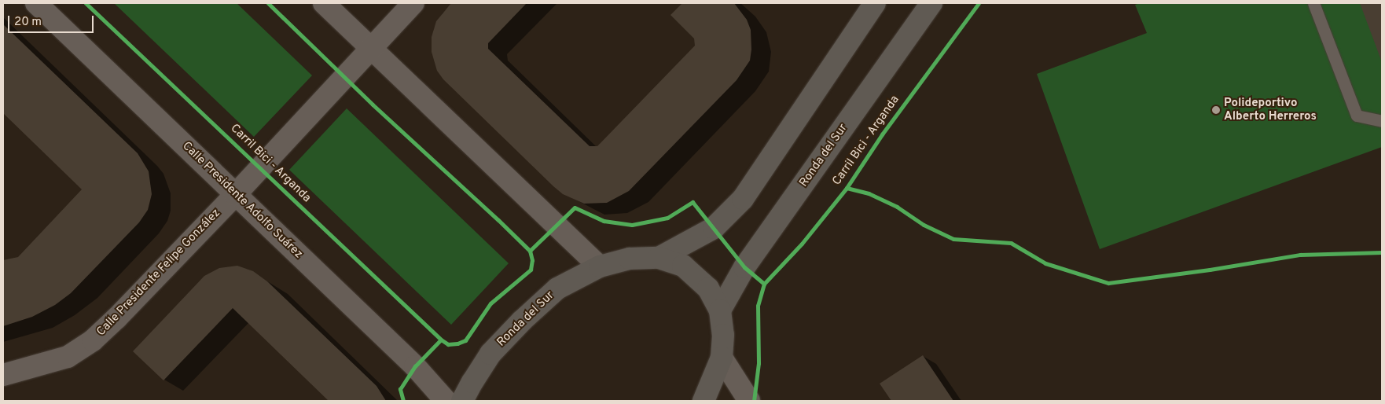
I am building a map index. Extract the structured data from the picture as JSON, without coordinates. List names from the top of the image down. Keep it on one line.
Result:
{"streets":{"main road":["Ronda del Sur"],"street":["Calle Presidente Adolfo Suárez","Calle Presidente Felipe González"],"cycle path":["Carril Bici - Arganda"]},"crossings":[["Calle Presidente Adolfo Suárez","Calle Presidente Felipe González"]],"places":["Polideportivo Alberto Herreros"],"scale_bar":"20 m"}
